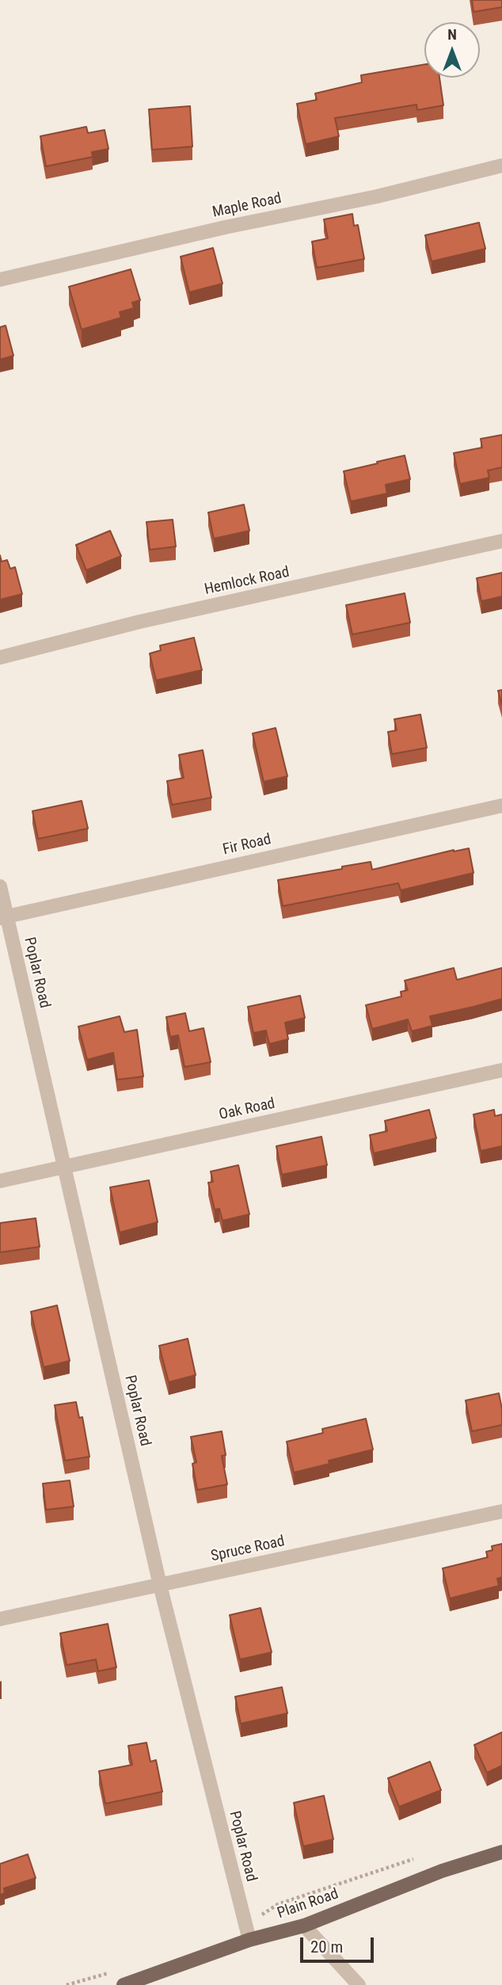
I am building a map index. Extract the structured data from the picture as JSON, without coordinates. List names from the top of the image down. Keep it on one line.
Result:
{"streets":{"main road":["Plain Road"],"street":["Maple Road","Hemlock Road","Fir Road","Poplar Road","Oak Road","Spruce Road"]},"crossings":[["Fir Road","Poplar Road"],["Poplar Road","Oak Road"],["Poplar Road","Spruce Road"],["Poplar Road","Plain Road"]],"scale_bar":"20 m","north":"top"}
